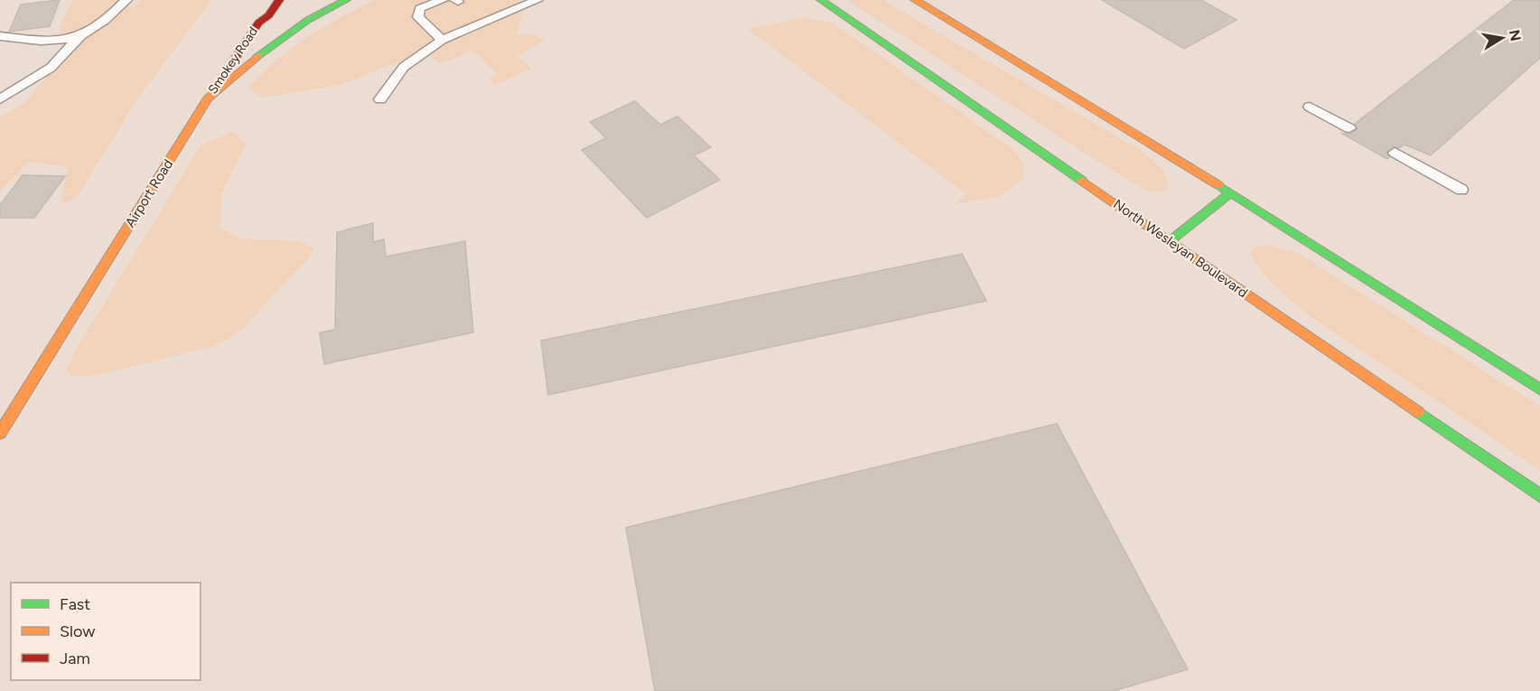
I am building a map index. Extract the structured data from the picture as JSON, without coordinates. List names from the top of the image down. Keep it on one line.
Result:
{"streets":{"main road":["Smokey Road","Airport Road","North Wesleyan Boulevard"]},"crossings":[["Smokey Road","Airport Road"]],"legend":["Fast","Slow","Jam"],"north":"right"}
